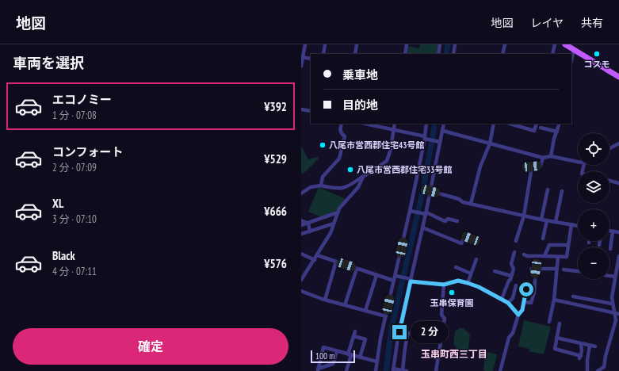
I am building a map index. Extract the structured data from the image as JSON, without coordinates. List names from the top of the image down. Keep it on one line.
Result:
{"districts":["玉串町西三丁目"],"places":["コスモ","八尾市営西郡住宅43号館","八尾市営西郡住宅33号館","玉串保育園"],"scale_bar":"100 m","page":{"header":"地図","nav":["地図","レイヤ","共有"],"heading":"車両を選択","banner":["乗車地","目的地"],"list":[{"name":"エコノミー","note":"1 分 · 07:08","value":"¥392"},{"name":"コンフォート","note":"2 分 · 07:09","value":"¥529"},{"name":"XL","note":"3 分 · 07:10","value":"¥666"},{"name":"Black","note":"4 分 · 07:11","value":"¥576"}],"map_buttons":["+","−"],"bubble":"2 分","buttons":"確定","scale":"100 m"}}
